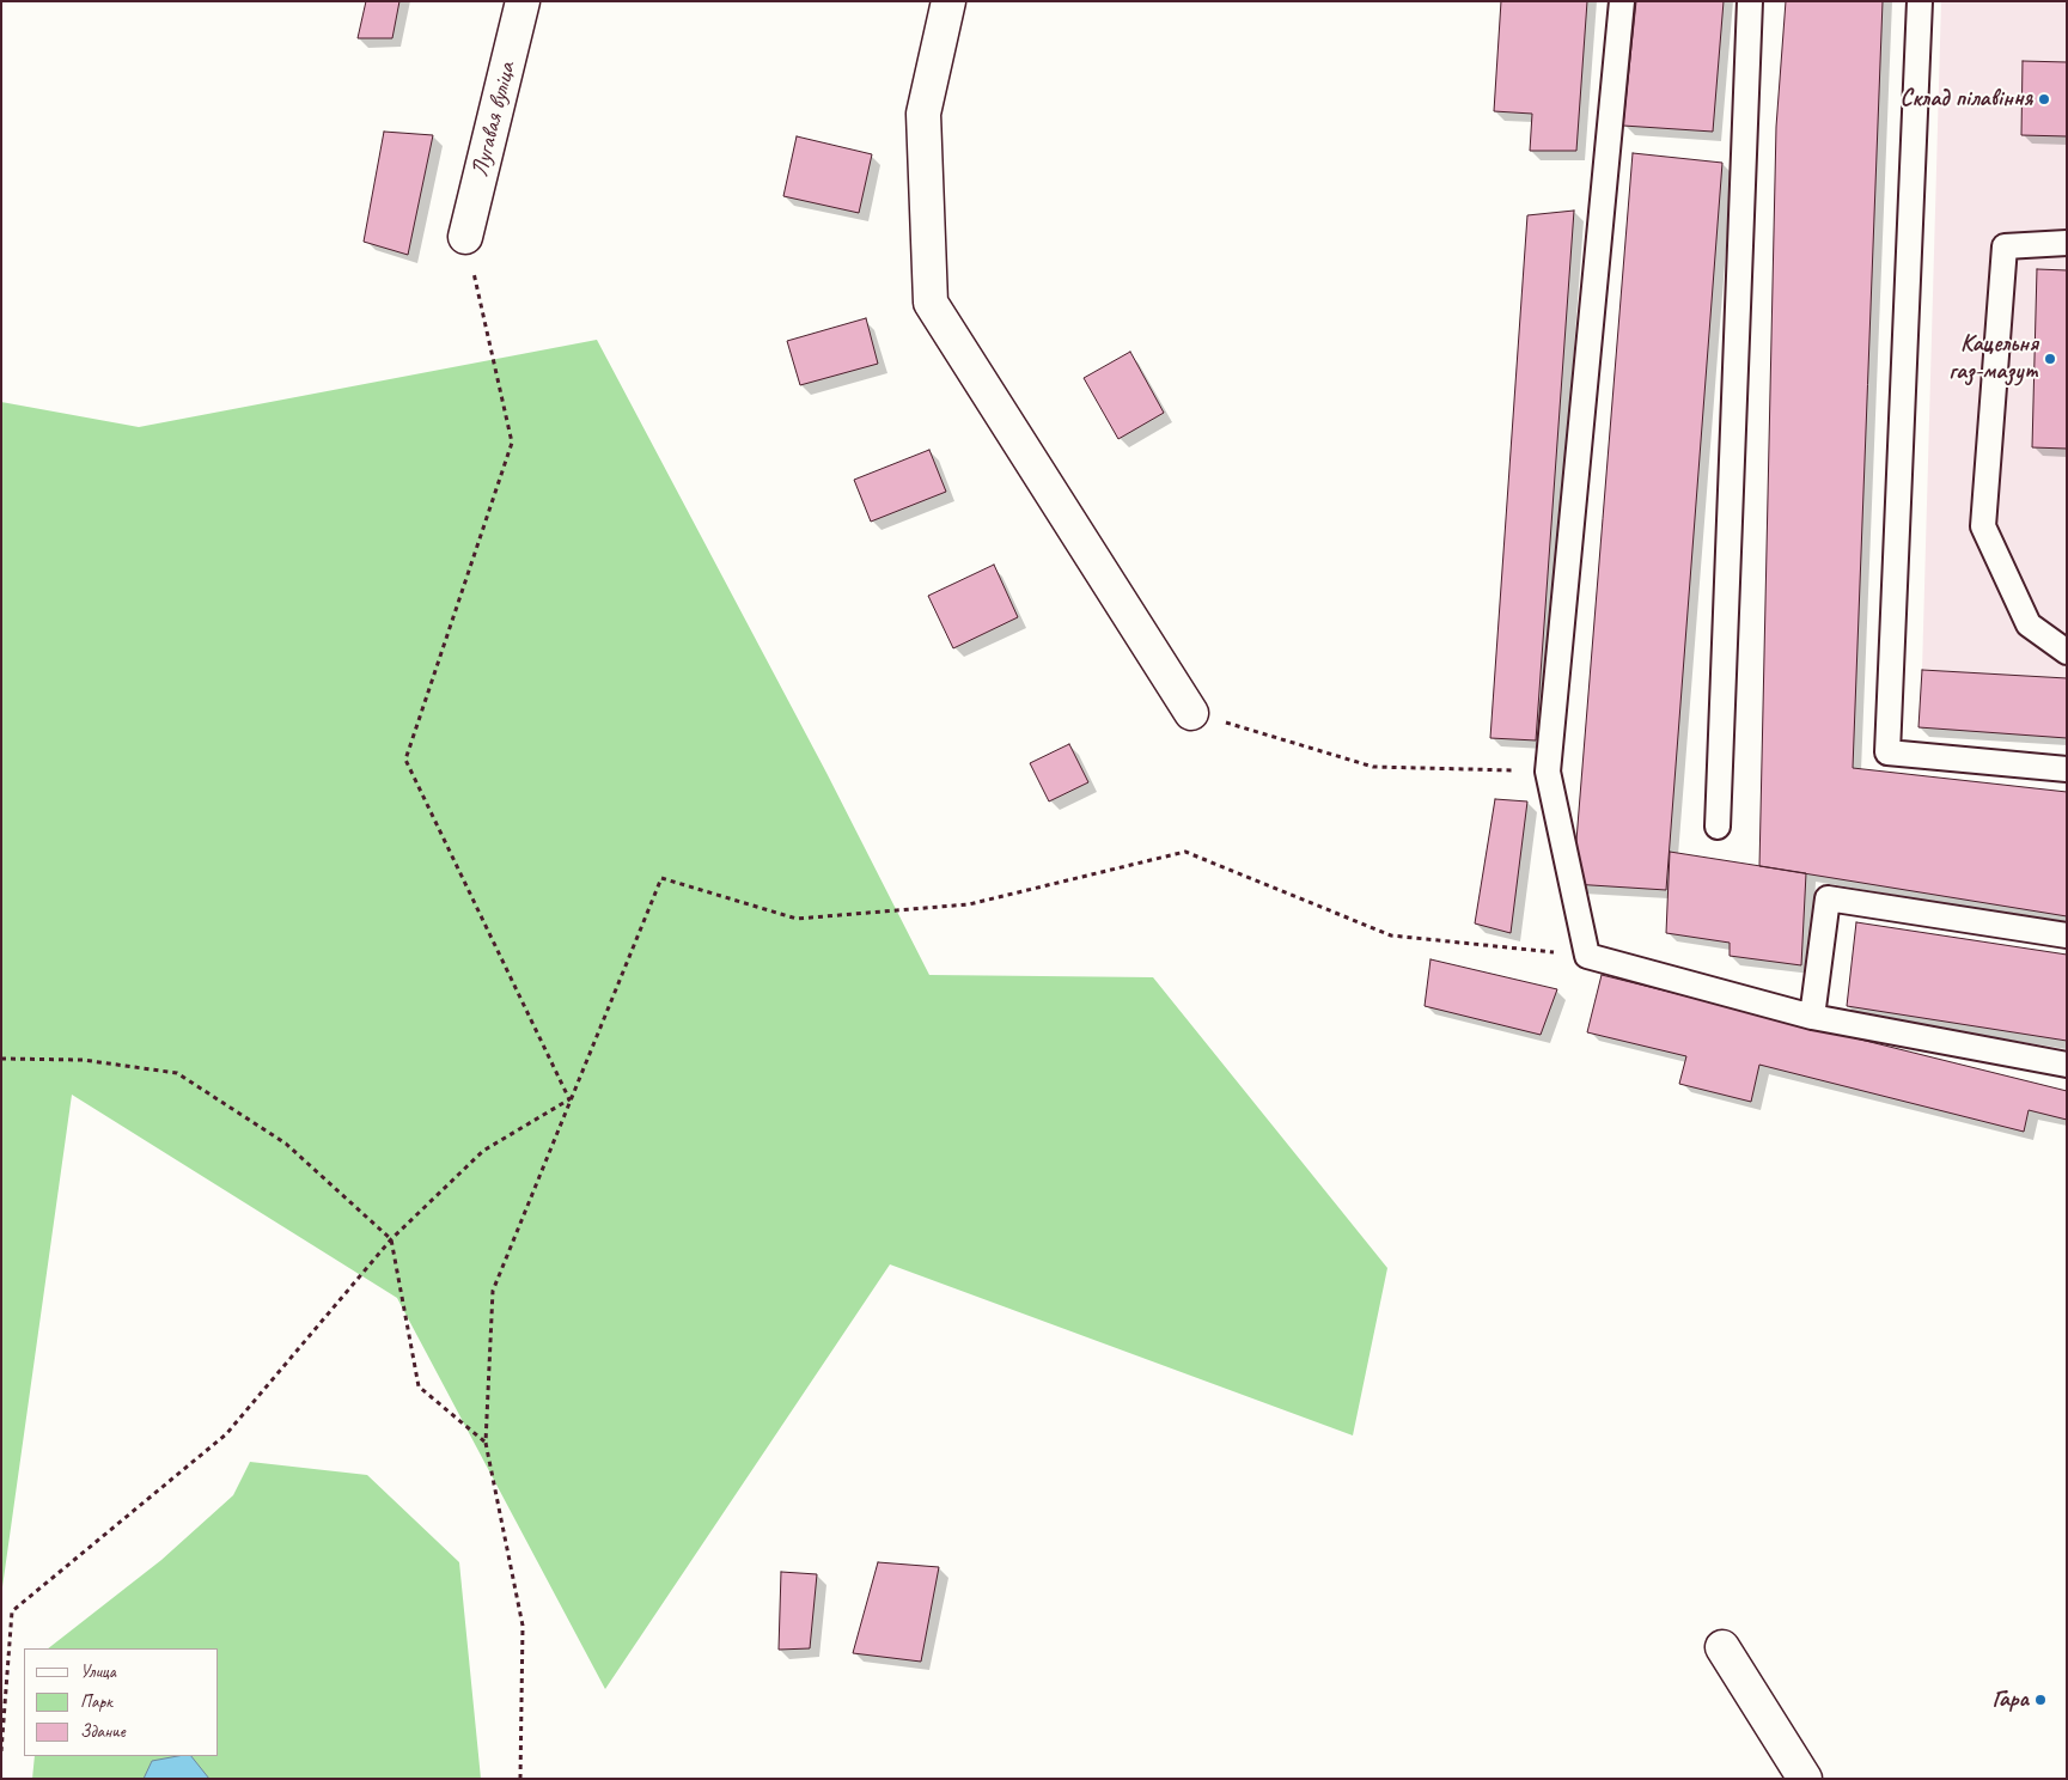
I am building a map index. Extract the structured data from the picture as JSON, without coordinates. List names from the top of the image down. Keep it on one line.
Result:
{"streets":{"street":["Лугавая вуліца"]},"places":["Склад пілавіння","Кацельня газ-мазут","Гара"],"legend":["Улица","Парк","Здание"]}
